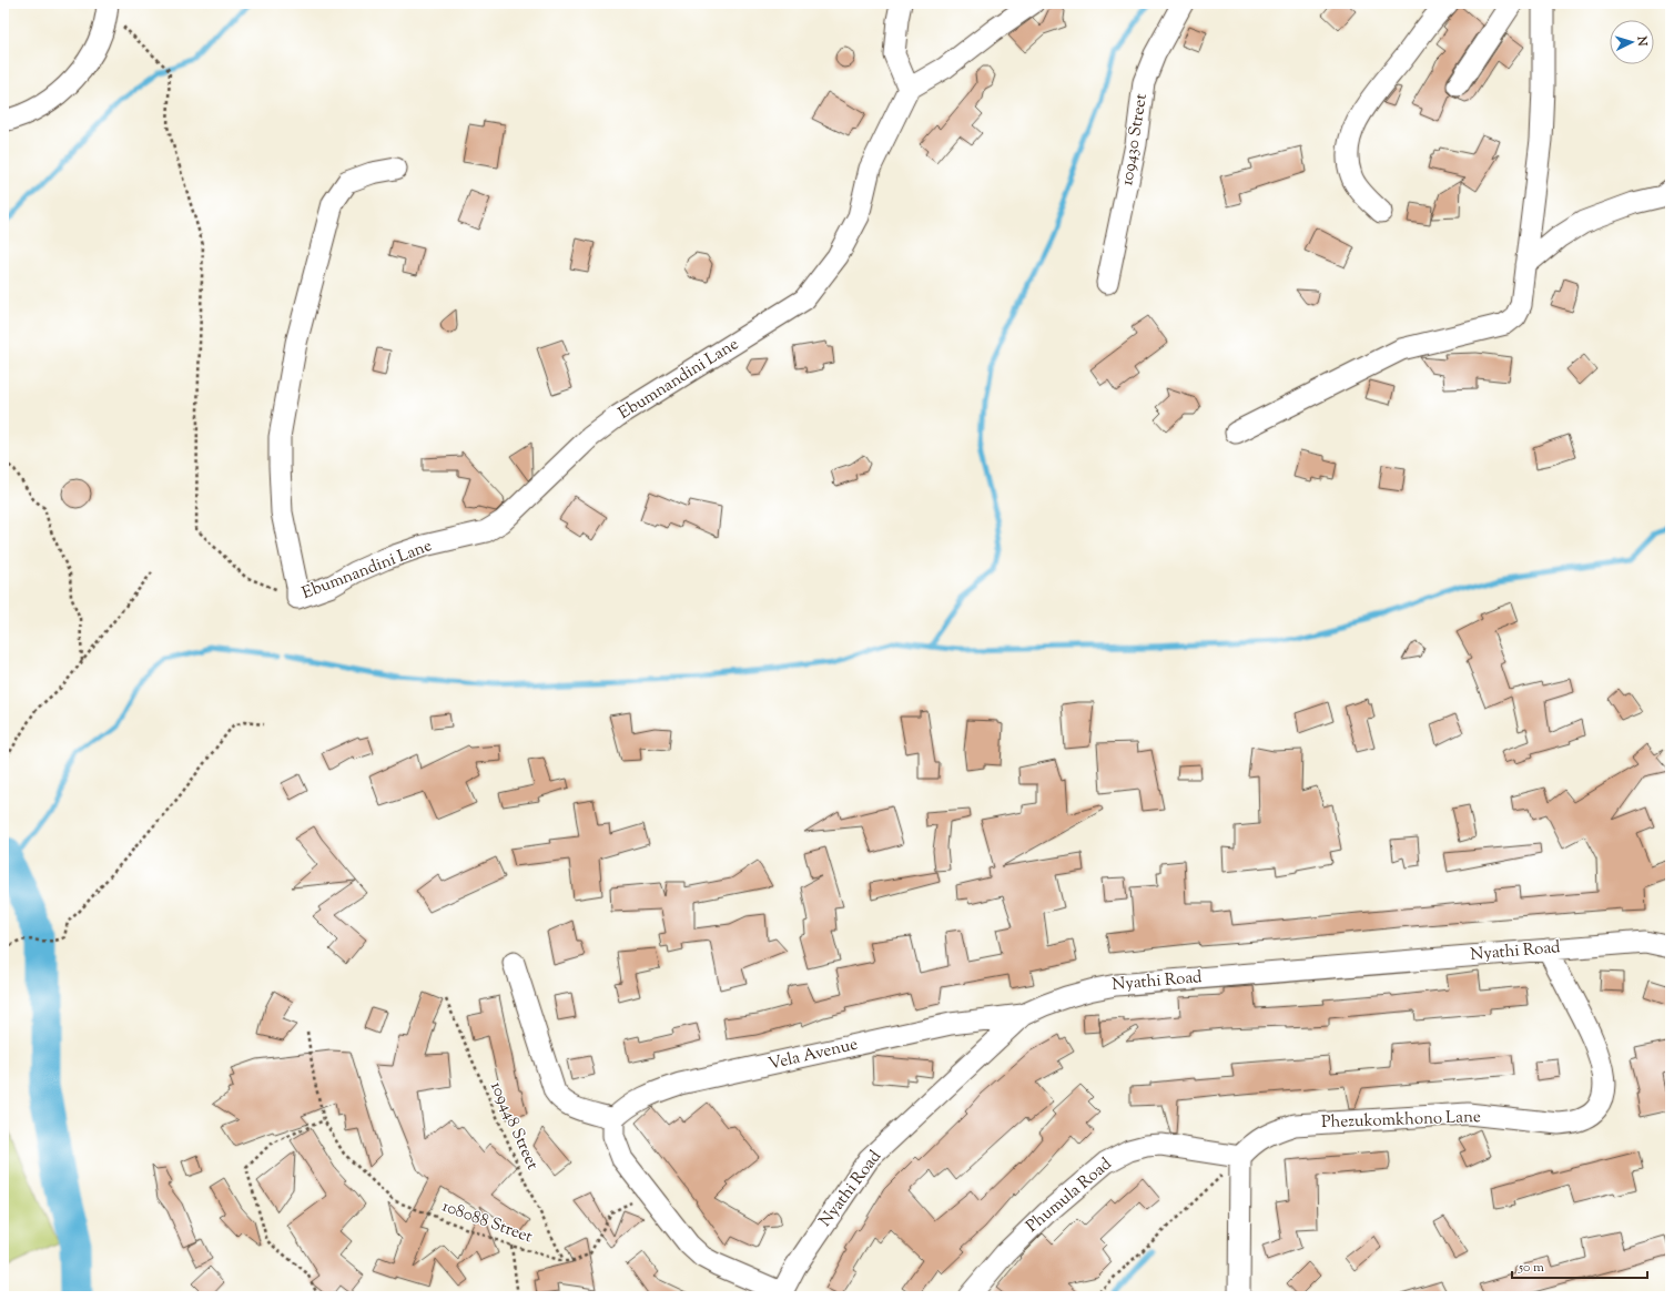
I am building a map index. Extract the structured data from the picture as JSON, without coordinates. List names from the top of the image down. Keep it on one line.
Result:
{"streets":{"street":["109430 Street","Ebumnandini Lane","Nyathi Road","Vela Avenue","Phezukomkhono Lane","Phumula Road"],"path":["109448 Street","108088 Street"]},"crossings":[["Nyathi Road","Vela Avenue"],["Nyathi Road","Phezukomkhono Lane"],["Phezukomkhono Lane","Phumula Road"],["109448 Street","108088 Street"]],"scale_bar":"50 m","north":"right"}
